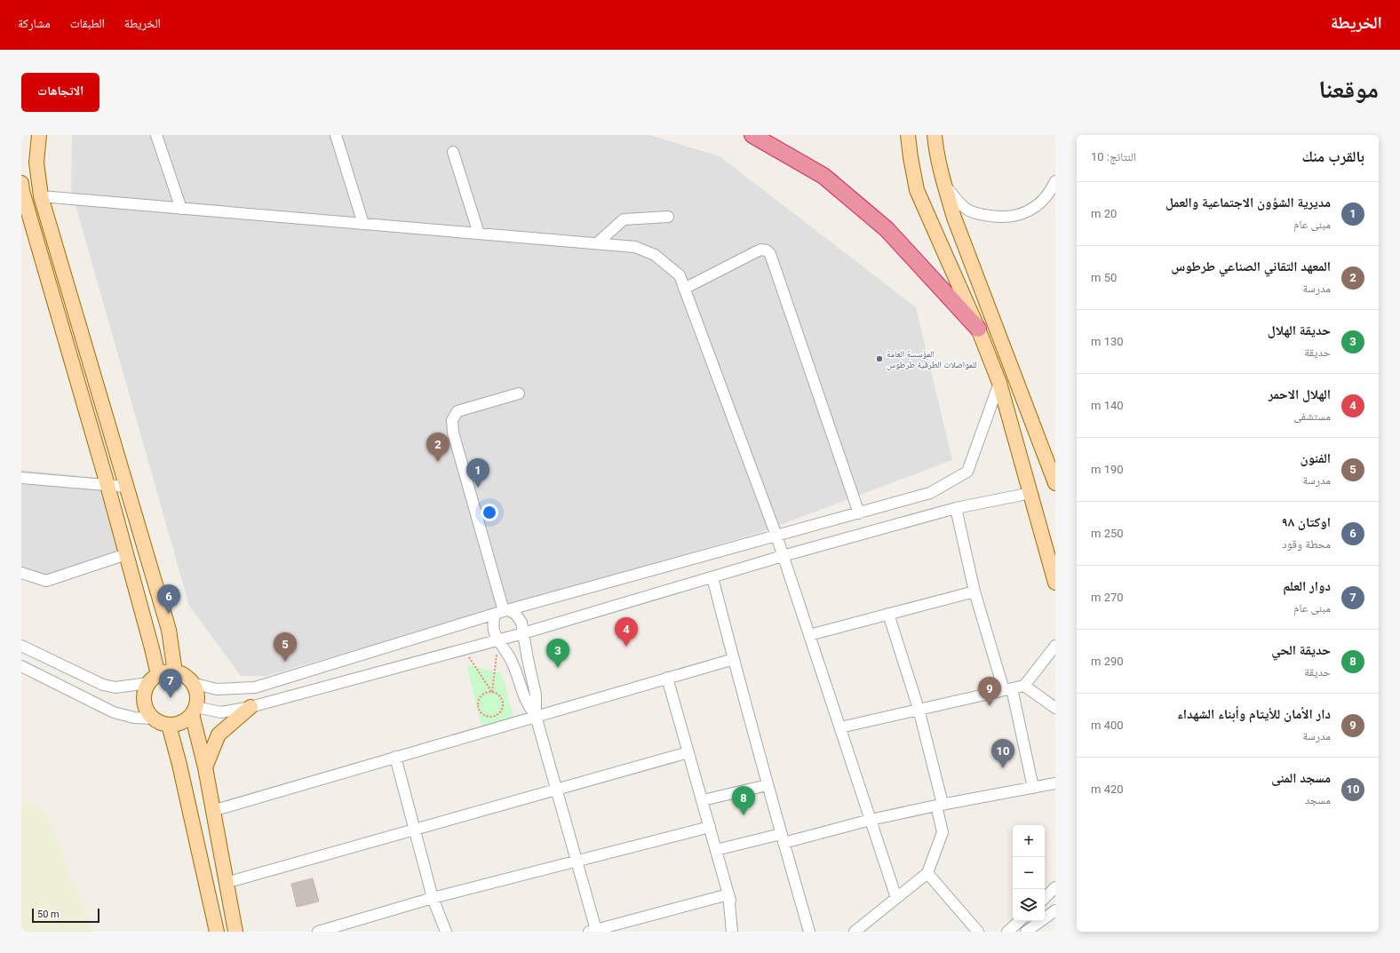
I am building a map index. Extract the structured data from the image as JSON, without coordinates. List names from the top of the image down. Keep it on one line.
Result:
{"places":["المؤسسة العامة للمواصلات الطرقية طرطوس"],"scale_bar":"50 m","page":{"header":"الخريطة","nav":["الخريطة","الطبقات","مشاركة"],"title":"موقعنا","buttons":"الاتجاهات","heading":["بالقرب منك","النتائج: 10"],"list":[{"mark":"1","name":"مديرية الشؤون الاجتماعية والعمل","note":"مبنى عام","value":"20 m"},{"mark":"2","name":"المعهد التقاني الصناعي طرطوس","note":"مدرسة","value":"50 m"},{"mark":"3","name":"حديقة الهلال","note":"حديقة","value":"130 m"},{"mark":"4","name":"الهلال الاحمر","note":"مستشفى","value":"140 m"},{"mark":"5","name":"الفنون","note":"مدرسة","value":"190 m"},{"mark":"6","name":"اوكتان ٩٨","note":"محطة وقود","value":"250 m"},{"mark":"7","name":"دوار العلم","note":"مبنى عام","value":"270 m"},{"mark":"8","name":"حديقة الحي","note":"حديقة","value":"290 m"},{"mark":"9","name":"دار الأمان للأيتام وأبناء الشهداء","note":"مدرسة","value":"400 m"},{"mark":"10","name":"مسجد المنى","note":"مسجد","value":"420 m"}],"pins":["2","1","6","4","5","3","7","9","10","8"],"map_buttons":["+","−"],"scale":"50 m"}}
